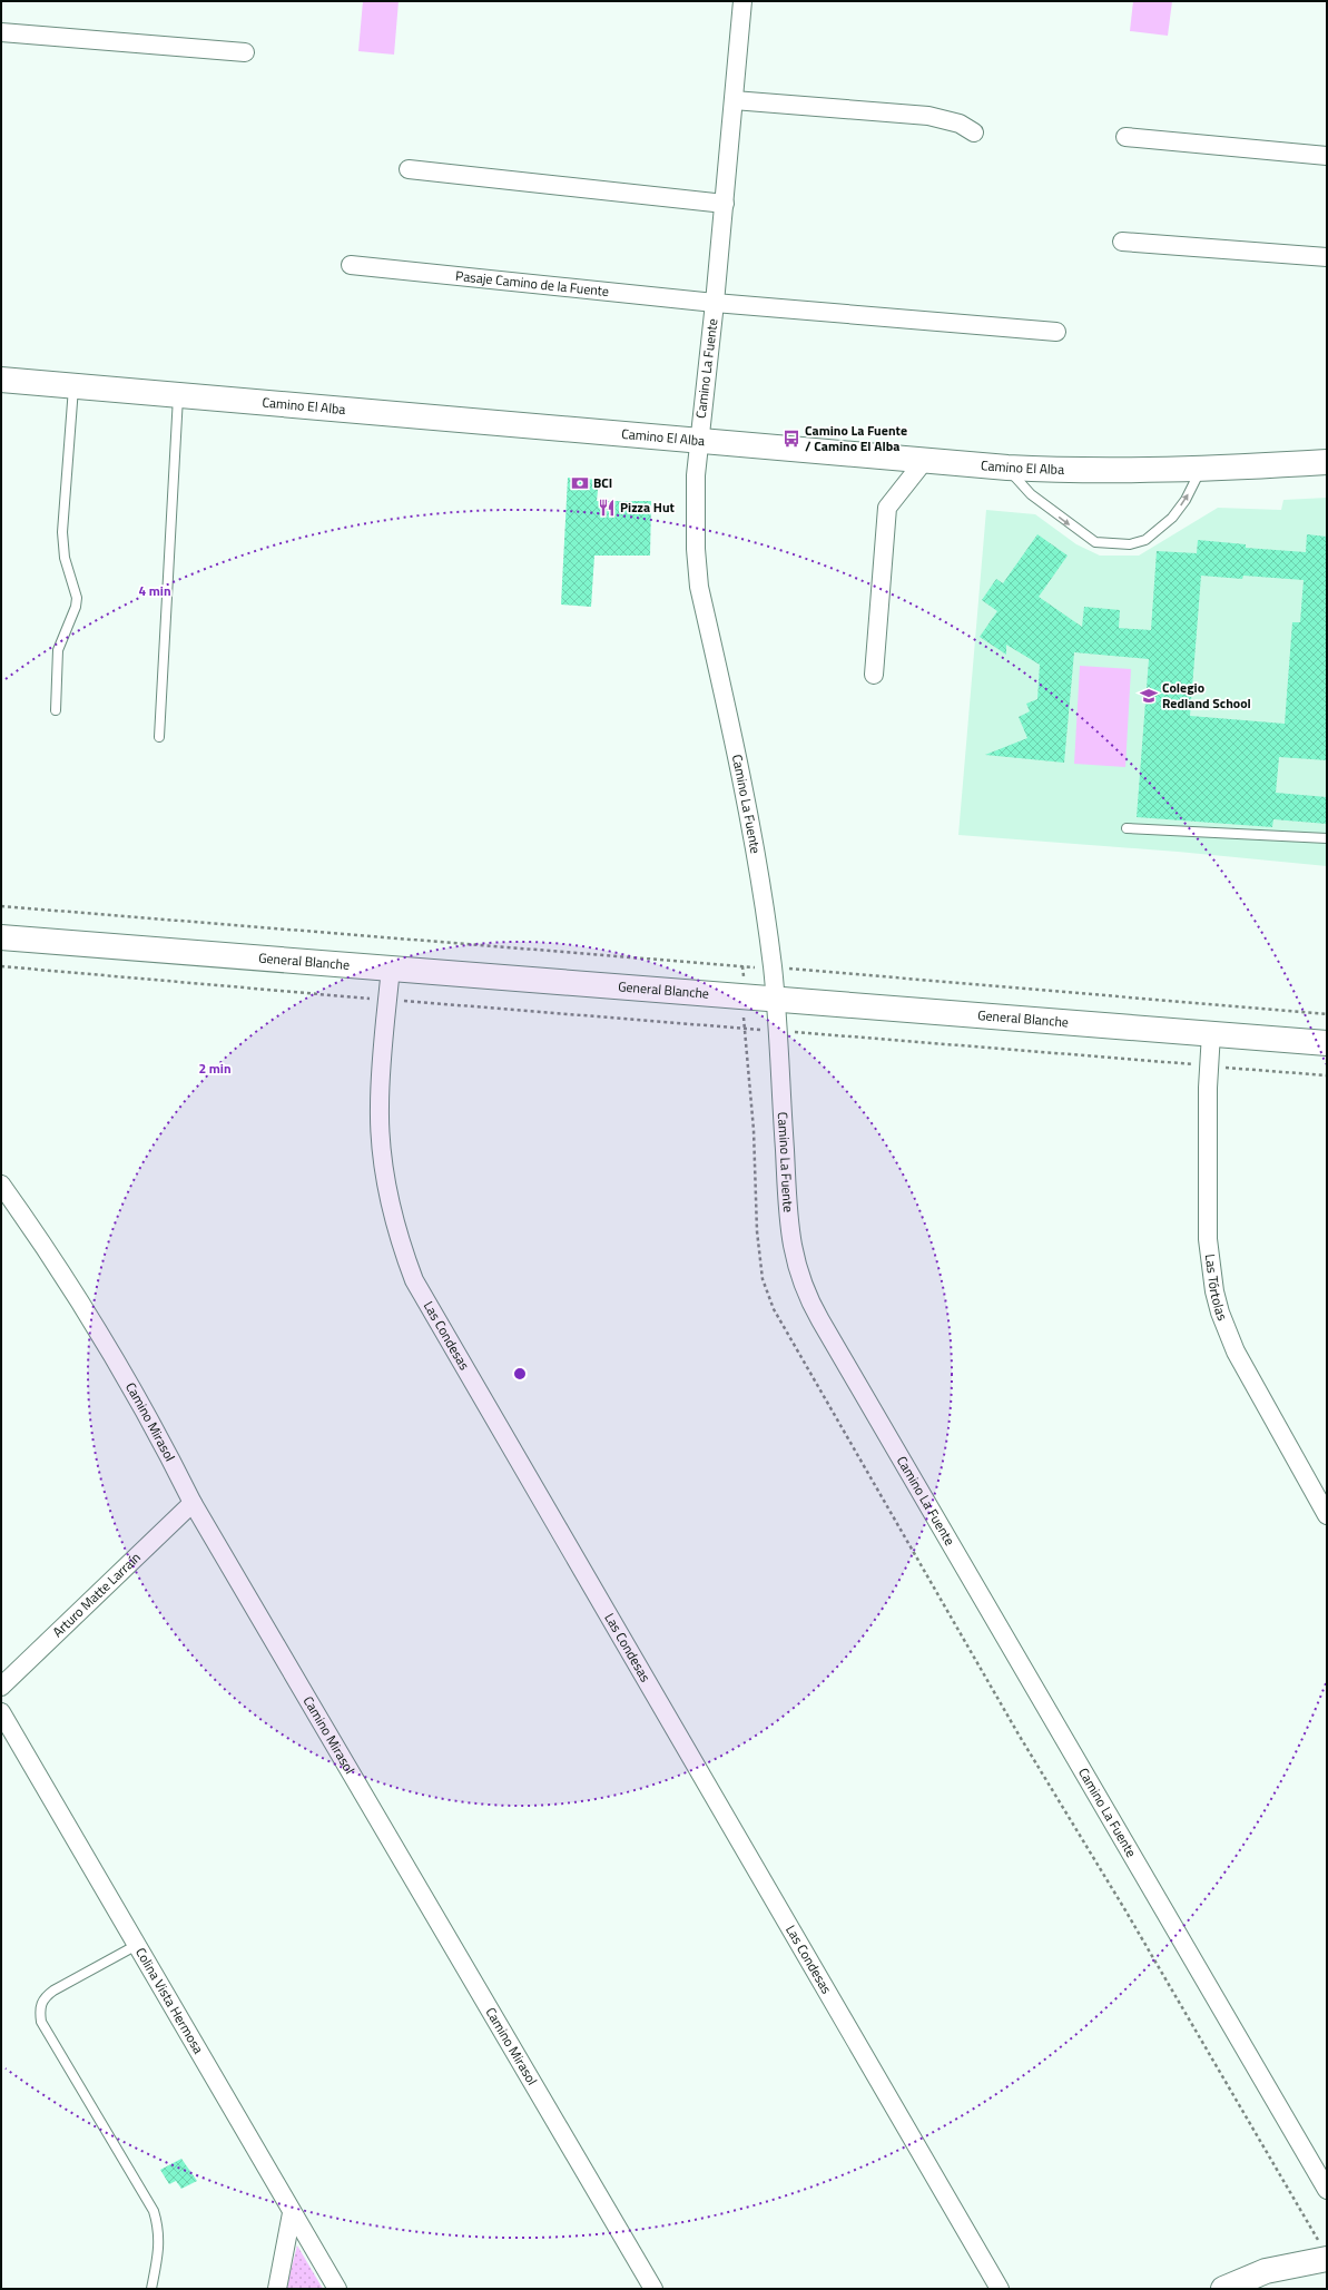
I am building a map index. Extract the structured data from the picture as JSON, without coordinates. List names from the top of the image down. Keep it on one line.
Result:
{"streets":{"main road":["Camino El Alba","General Blanche"],"street":["Pasaje Camino de la Fuente","Camino La Fuente","Las Tórtolas","Las Condesas","Camino Mirasol","Arturo Matte Larraín","Colina Vista Hermosa"]},"crossings":[["Pasaje Camino de la Fuente","Camino La Fuente"],["Camino La Fuente","Camino El Alba"],["Camino La Fuente","General Blanche"],["General Blanche","Las Tórtolas"],["General Blanche","Las Condesas"],["Camino Mirasol","Arturo Matte Larraín"]],"places":{"bus stop":["Camino La Fuente / Camino El Alba"],"bank":["BCI"],"restaurant":["Pizza Hut"],"school or university":["Colegio Redland School"]},"rings":["4 min","2 min"]}
